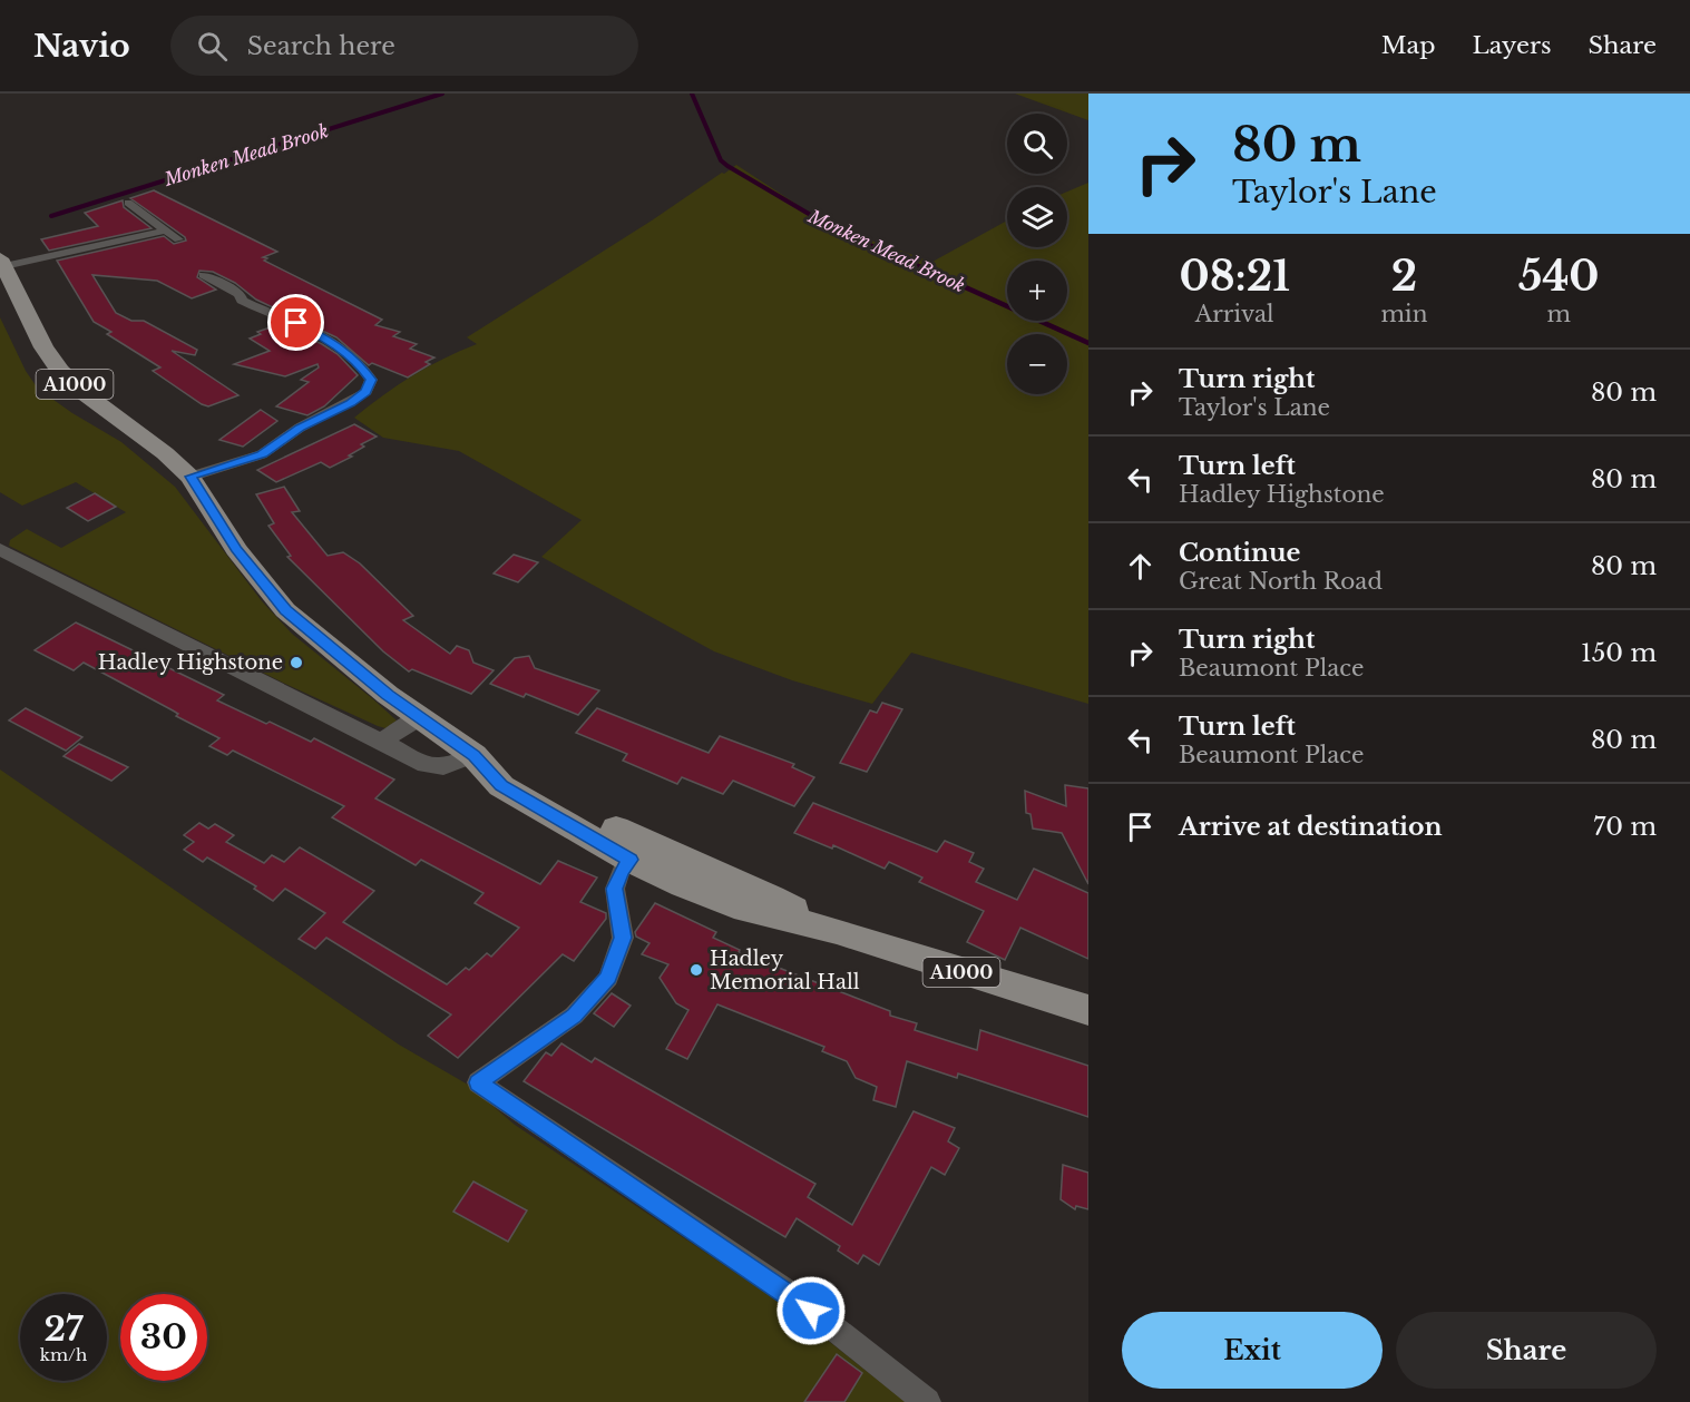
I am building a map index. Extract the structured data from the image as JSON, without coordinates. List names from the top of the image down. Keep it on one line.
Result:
{"streets":{"main road":["A1000"]},"water":["Monken Mead Brook"],"places":["Hadley Highstone","Hadley Memorial Hall"],"page":{"header":"Navio","search":"Search here","nav":["Map","Layers","Share"],"turn":["80 m","Taylor's Lane"],"map_buttons":["+","−"],"eta":["08:21","Arrival","2","min","540","m"],"list":[{"name":"Turn right","note":"Taylor's Lane","value":"80 m"},{"name":"Turn left","note":"Hadley Highstone","value":"80 m"},{"name":"Continue","note":"Great North Road","value":"80 m"},{"name":"Turn right","note":"Beaumont Place","value":"150 m"},{"name":"Turn left","note":"Beaumont Place","value":"80 m"},{"name":"Arrive at destination","value":"70 m"}],"speed":"27 km/h","limit":"30","buttons":["Exit","Share"]}}
